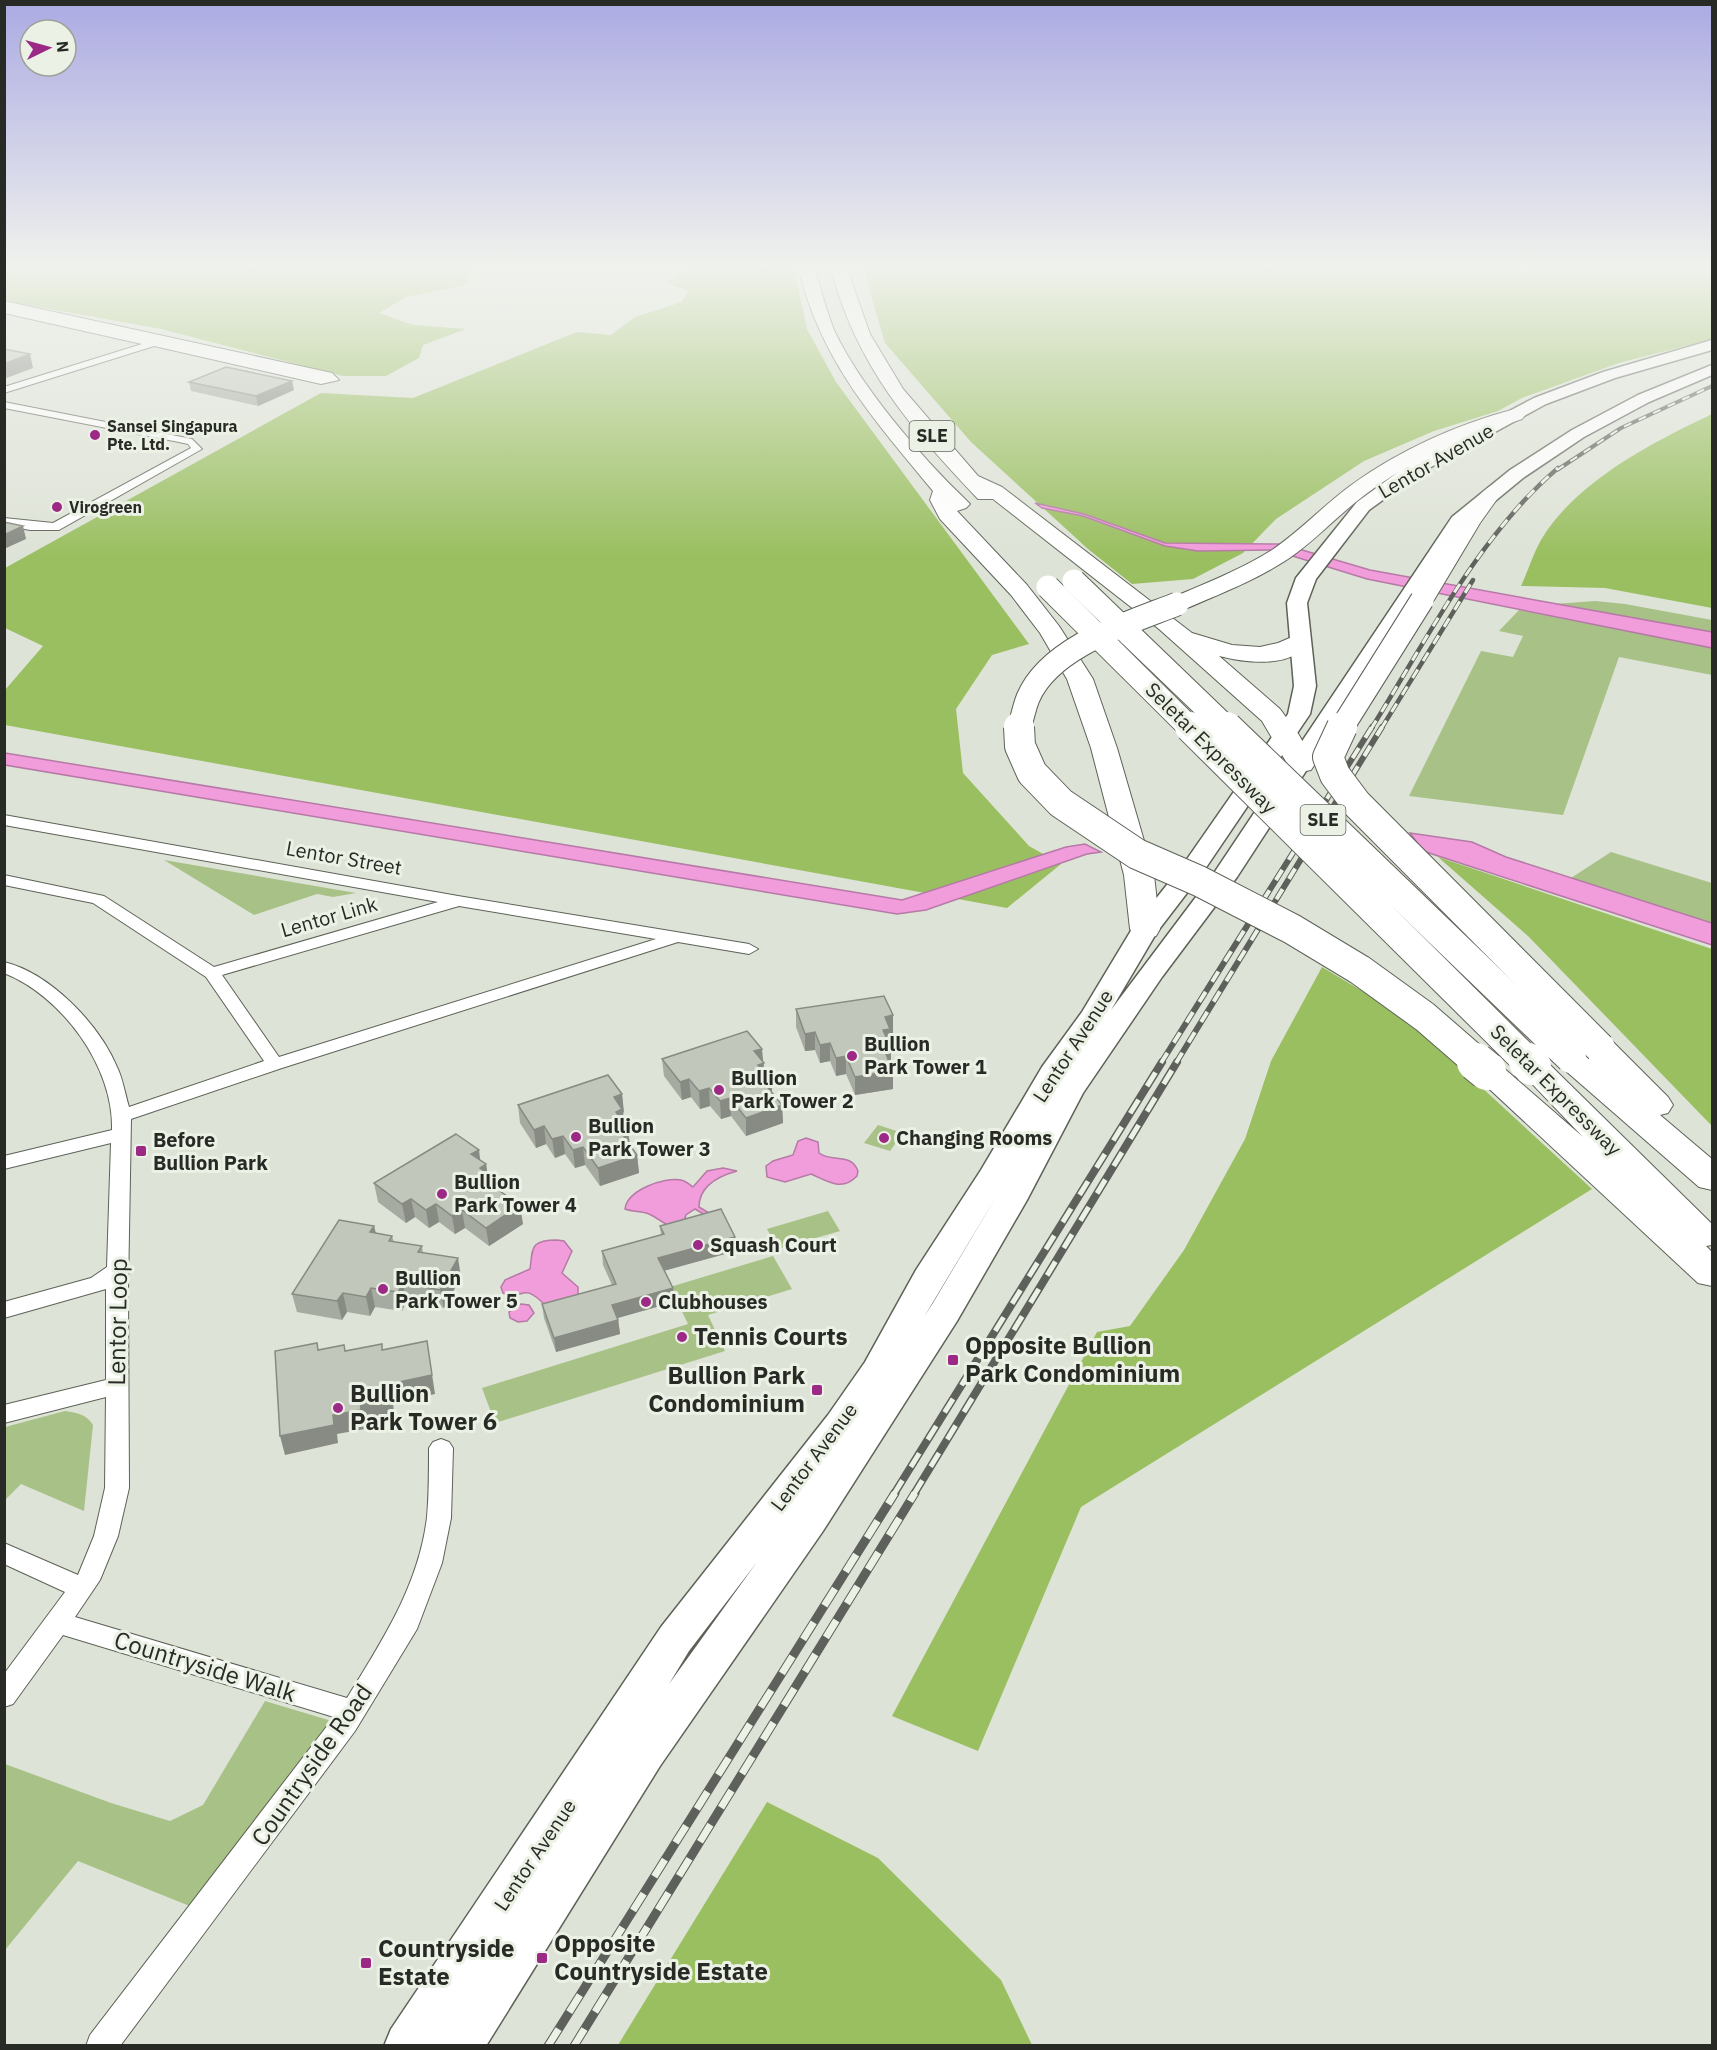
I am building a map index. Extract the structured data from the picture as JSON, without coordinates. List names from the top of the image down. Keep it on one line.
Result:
{"streets":{"highway":["SLE","Seletar Expressway"],"main road":["Lentor Avenue"],"street":["Lentor Street","Lentor Link","Lentor Loop","Countryside Walk","Countryside Road"]},"crossings":[["Lentor Street","Lentor Link"],["Lentor Street","Lentor Loop"],["Lentor Loop","Countryside Walk"],["Countryside Walk","Countryside Road"]],"places":{"other":["Sansei Singapura Pte. Ltd.","Virogreen","Bullion Park Tower 1","Bullion Park Tower 2","Bullion Park Tower 3","Changing Rooms","Bullion Park Tower 4","Squash Court","Bullion Park Tower 5","Clubhouses","Tennis Courts","Bullion Park Tower 6"],"transit":["Before Bullion Park","Opposite Bullion Park Condominium","Bullion Park Condominium","Opposite Countryside Estate","Countryside Estate"]},"north":"right"}
